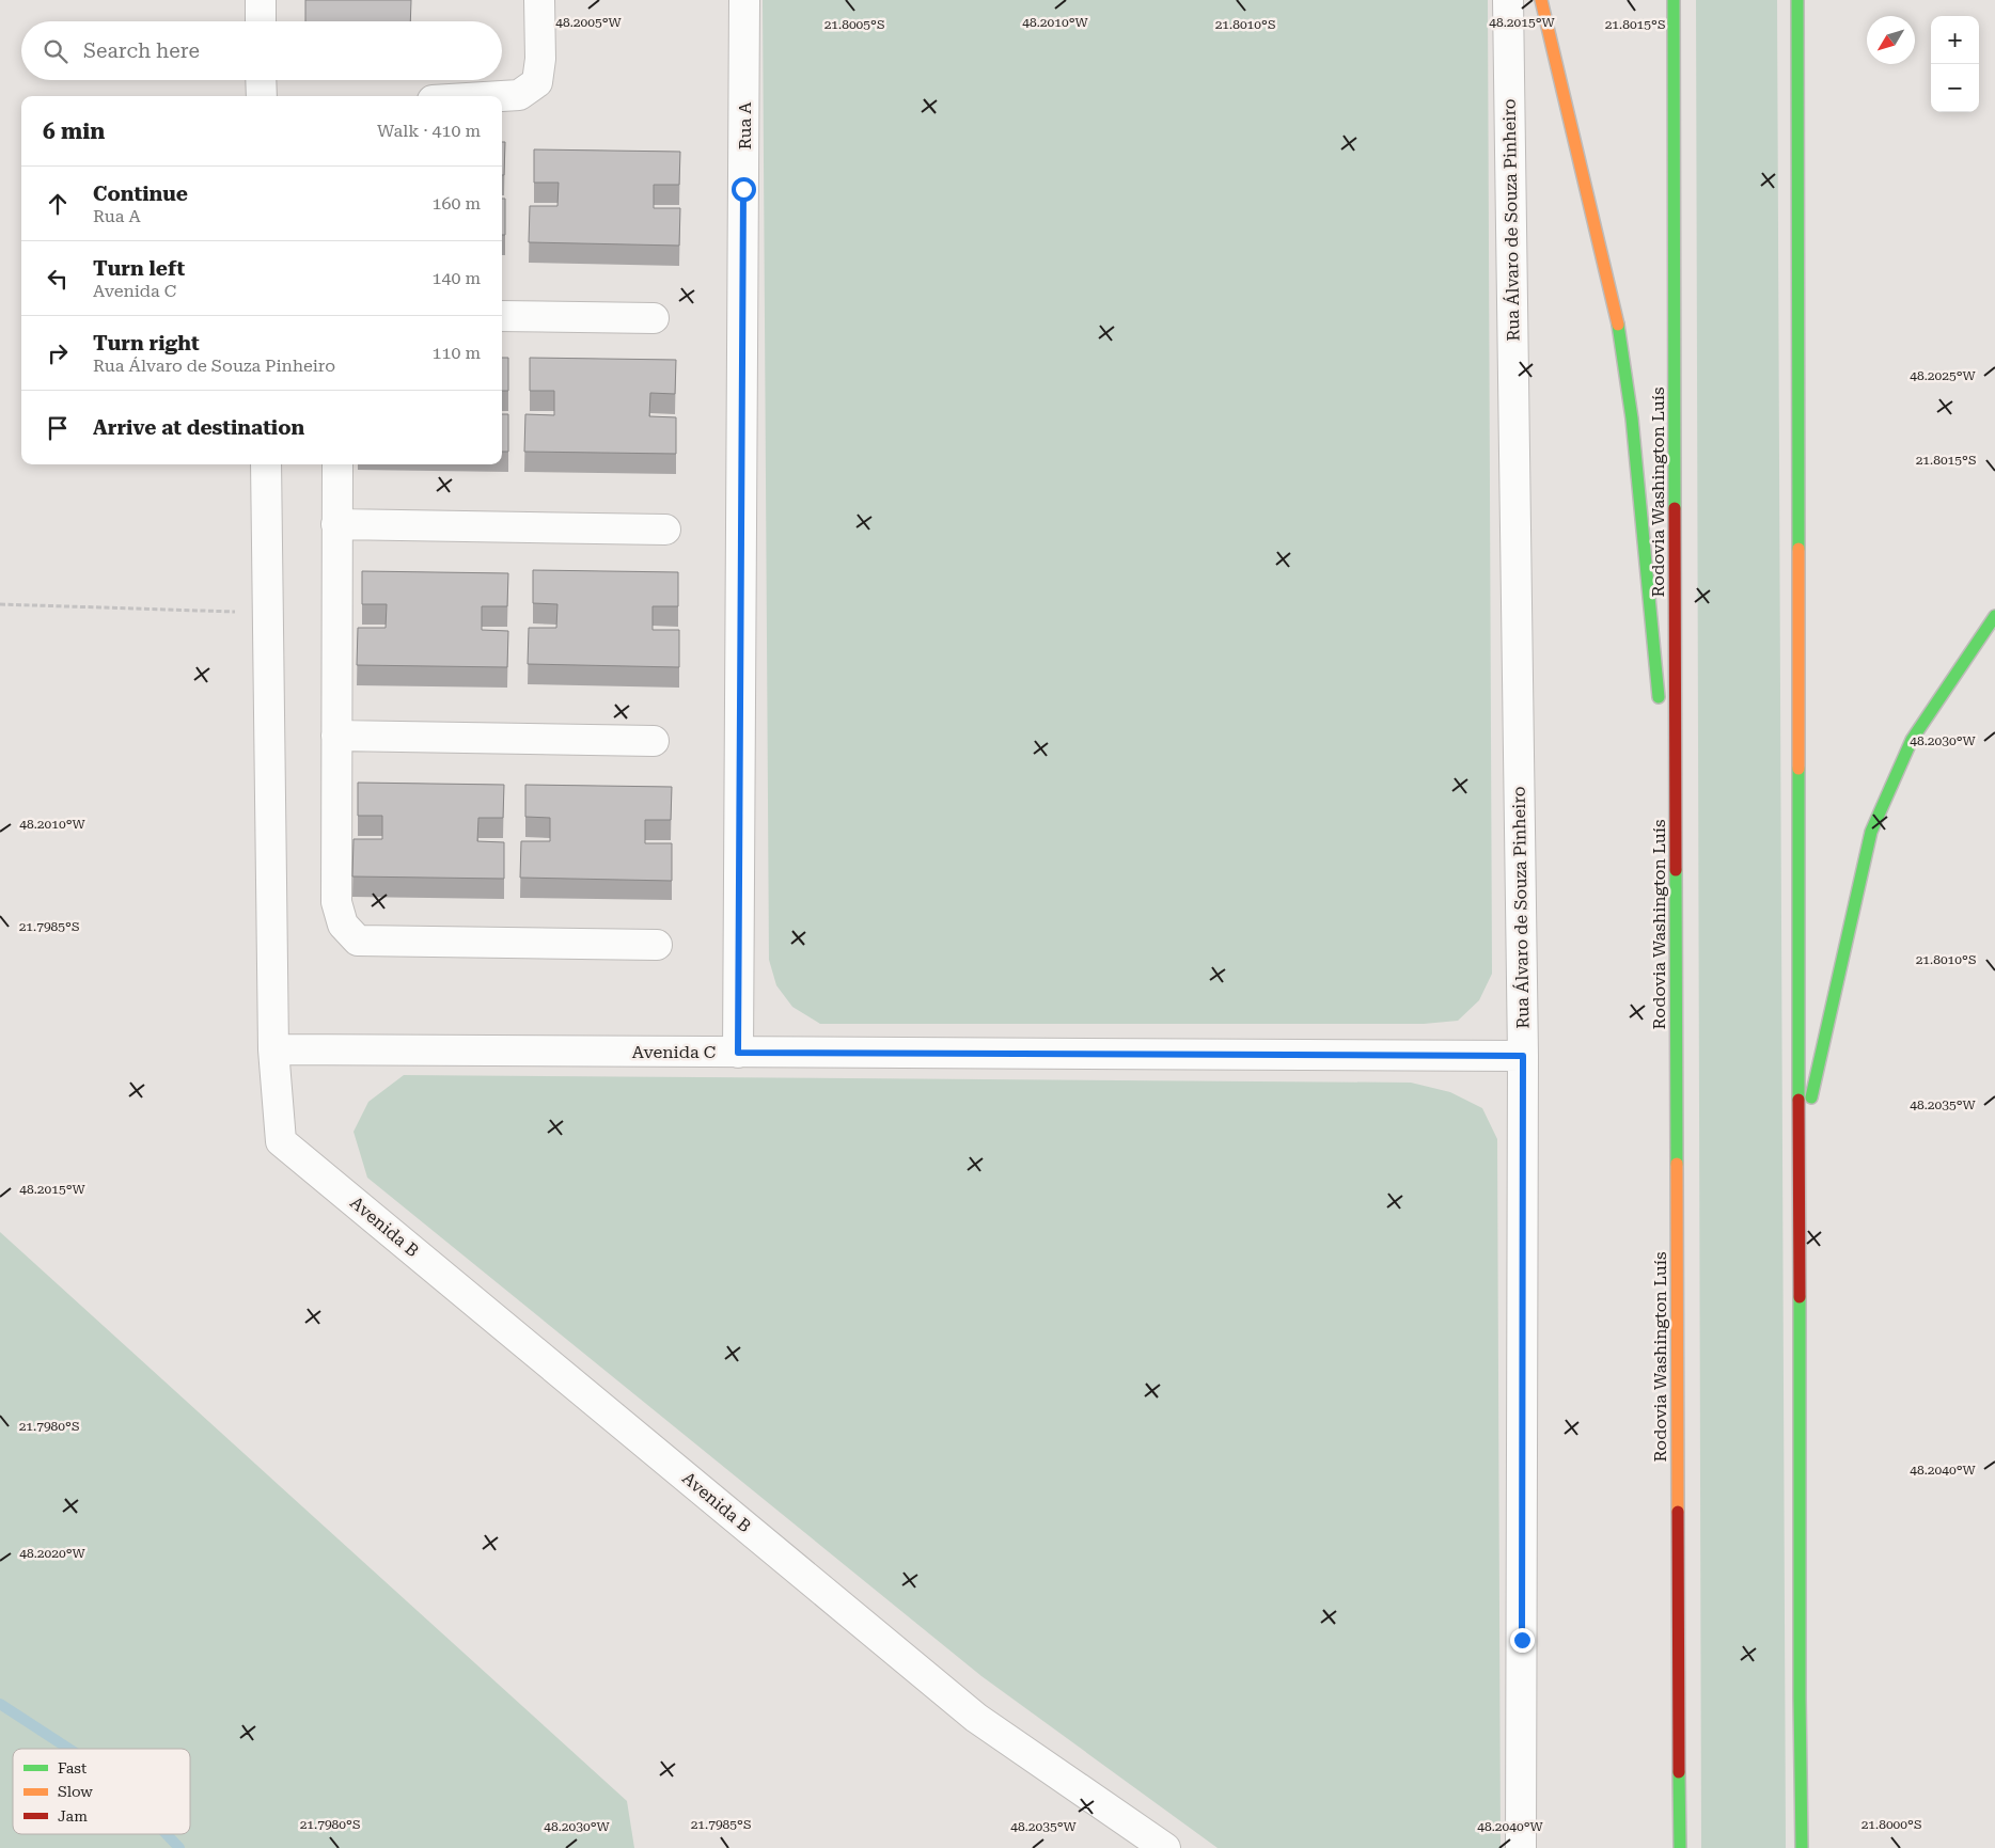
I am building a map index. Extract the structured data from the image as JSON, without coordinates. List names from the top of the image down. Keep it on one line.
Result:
{"streets":{"highway":["Rodovia Washington Luís"],"street":["Rua A","Rua Álvaro de Souza Pinheiro","Avenida C","Avenida B"]},"crossings":[["Rua A","Avenida C"],["Rua Álvaro de Souza Pinheiro","Avenida C"],["Avenida C","Avenida B"]],"legend":["Fast","Slow","Jam"],"north":"bottom left","page":{"map_buttons":["+","−"],"search":"Search here","heading":["6 min","Walk · 410 m"],"list":[["Continue","Rua A","160 m"],["Turn left","Avenida C","140 m"],["Turn right","Rua Álvaro de Souza Pinheiro","110 m"],"Arrive at destination"]},"coordinates":["48.2010°W","48.2015°W","48.2005°W","21.8005°S","21.8010°S","21.8015°S","48.2025°W","48.2030°W","21.7985°S","48.2035°W","21.7980°S","48.2040°W","48.2020°W","21.8000°S"]}
